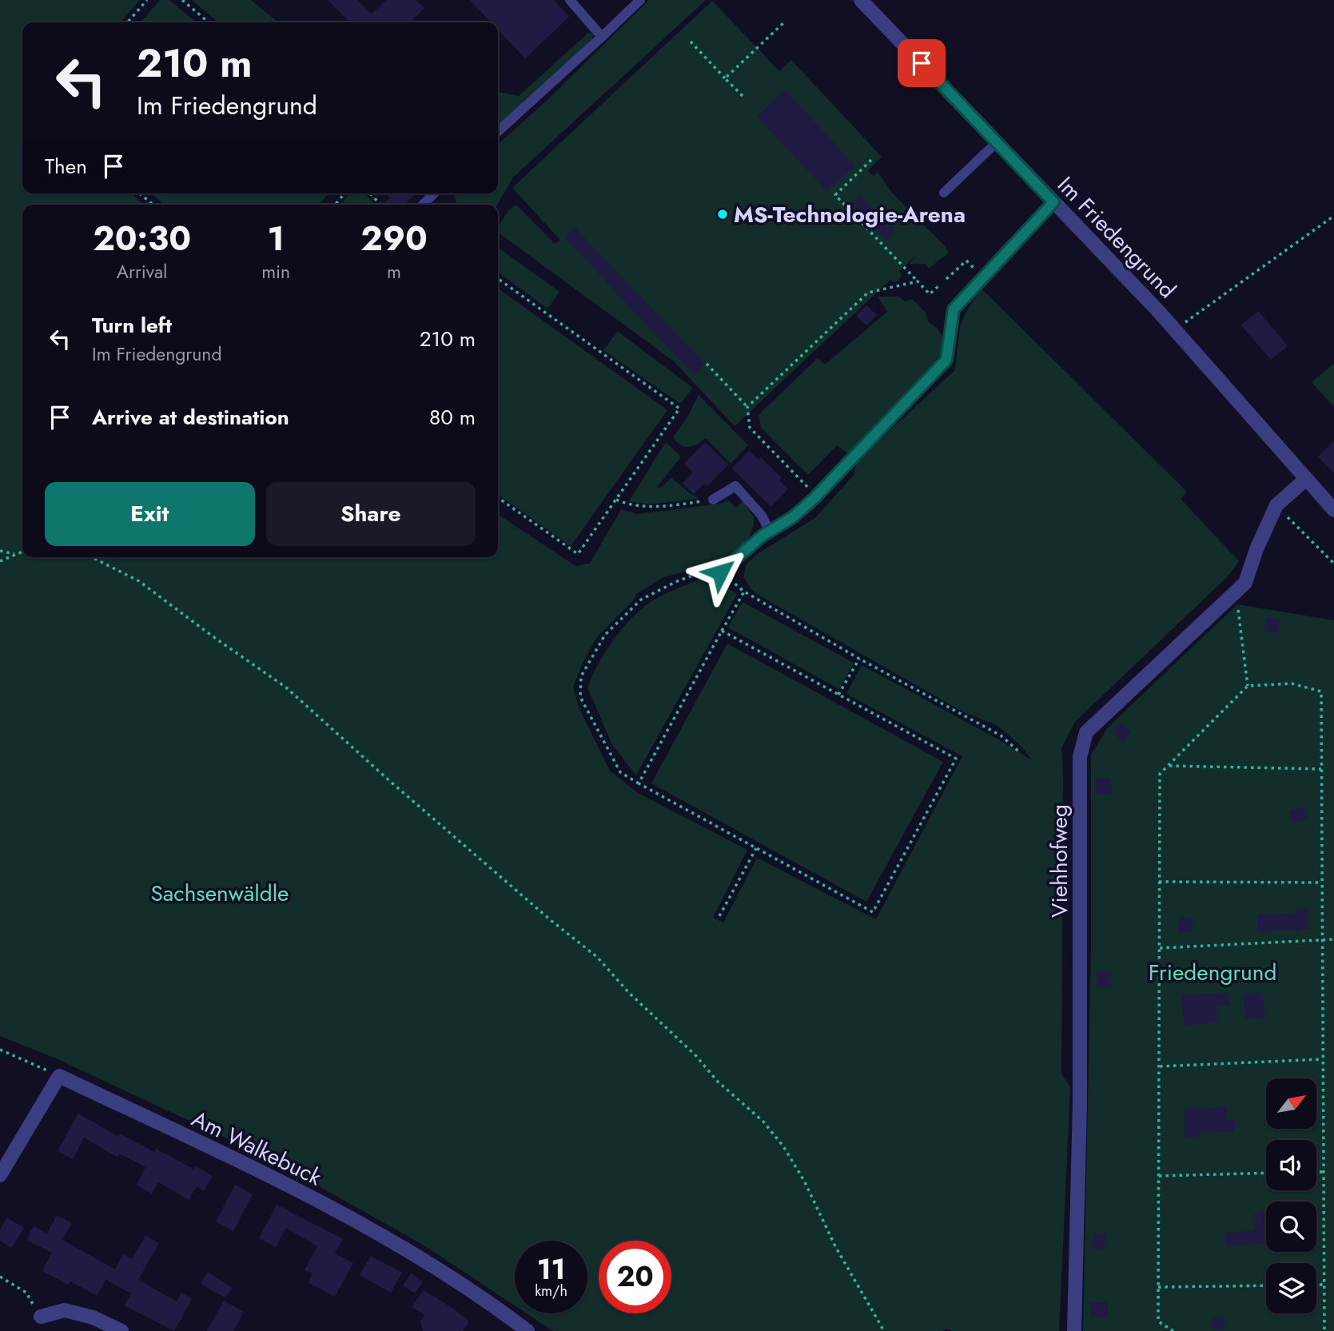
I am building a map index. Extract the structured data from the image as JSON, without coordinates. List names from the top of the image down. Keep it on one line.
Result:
{"streets":{"street":["Im Friedengrund","Viehhofweg","Am Walkebuck"]},"crossings":[["Im Friedengrund","Viehhofweg"]],"parks":["Sachsenwäldle","Friedengrund"],"places":["MS-Technologie-Arena"],"north":"top right","page":{"turn":["210 m","Im Friedengrund"],"then":"Then","eta":["20:30","Arrival","1","min","290","m"],"list":[{"name":"Turn left","note":"Im Friedengrund","value":"210 m"},{"name":"Arrive at destination","value":"80 m"}],"buttons":["Exit","Share"],"speed":"11 km/h","limit":"20"}}
